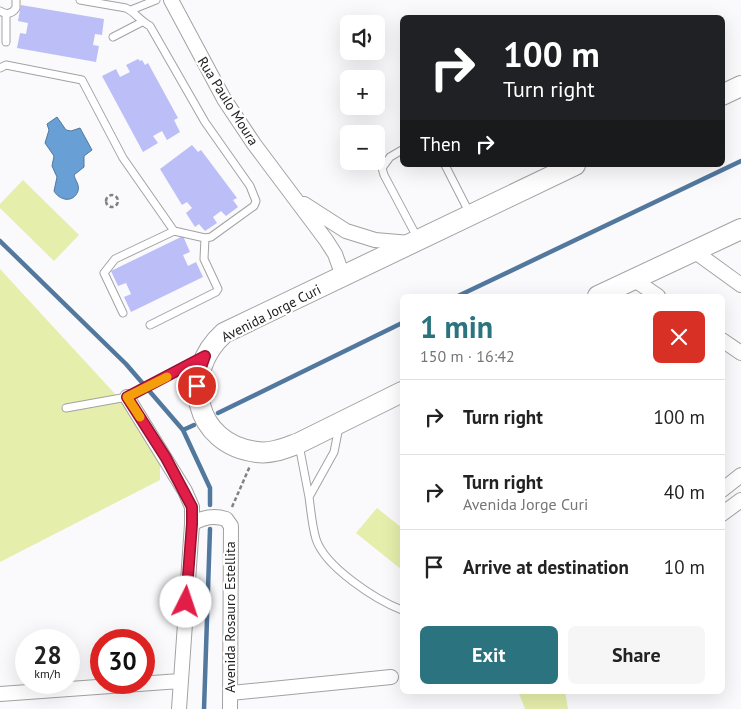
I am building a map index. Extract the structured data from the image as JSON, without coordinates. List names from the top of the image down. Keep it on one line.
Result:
{"streets":{"street":["Rua Paulo Moura","Avenida Jorge Curi","Avenida Rosauro Estellita"]},"crossings":[["Rua Paulo Moura","Avenida Jorge Curi"]],"page":{"map_buttons":["+","−"],"turn":["100 m","Turn right"],"then":"Then","heading":["1 min","150 m · 16:42"],"list":[{"name":"Turn right","value":"100 m"},{"name":"Turn right","note":"Avenida Jorge Curi","value":"40 m"},{"name":"Arrive at destination","value":"10 m"}],"buttons":["Exit","Share"],"speed":"28 km/h","limit":"30"}}
